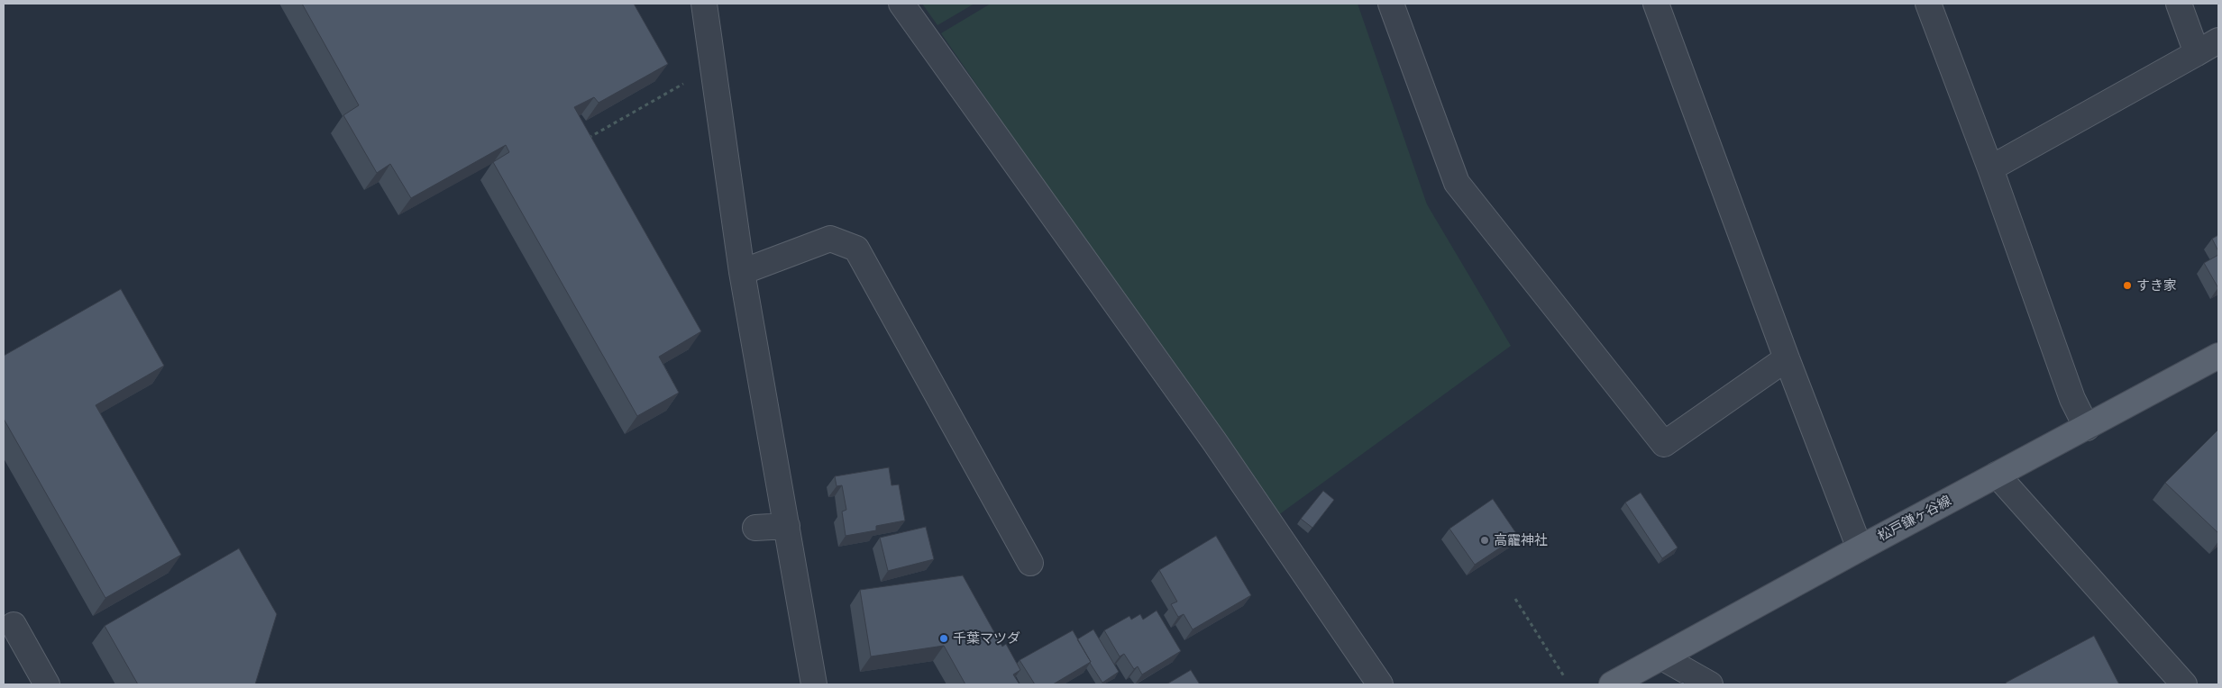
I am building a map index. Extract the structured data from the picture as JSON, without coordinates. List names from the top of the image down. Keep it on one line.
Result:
{"streets":{"main road":["松戸鎌ヶ谷線"]},"places":["すき家","高靇神社","千葉マツダ"]}
